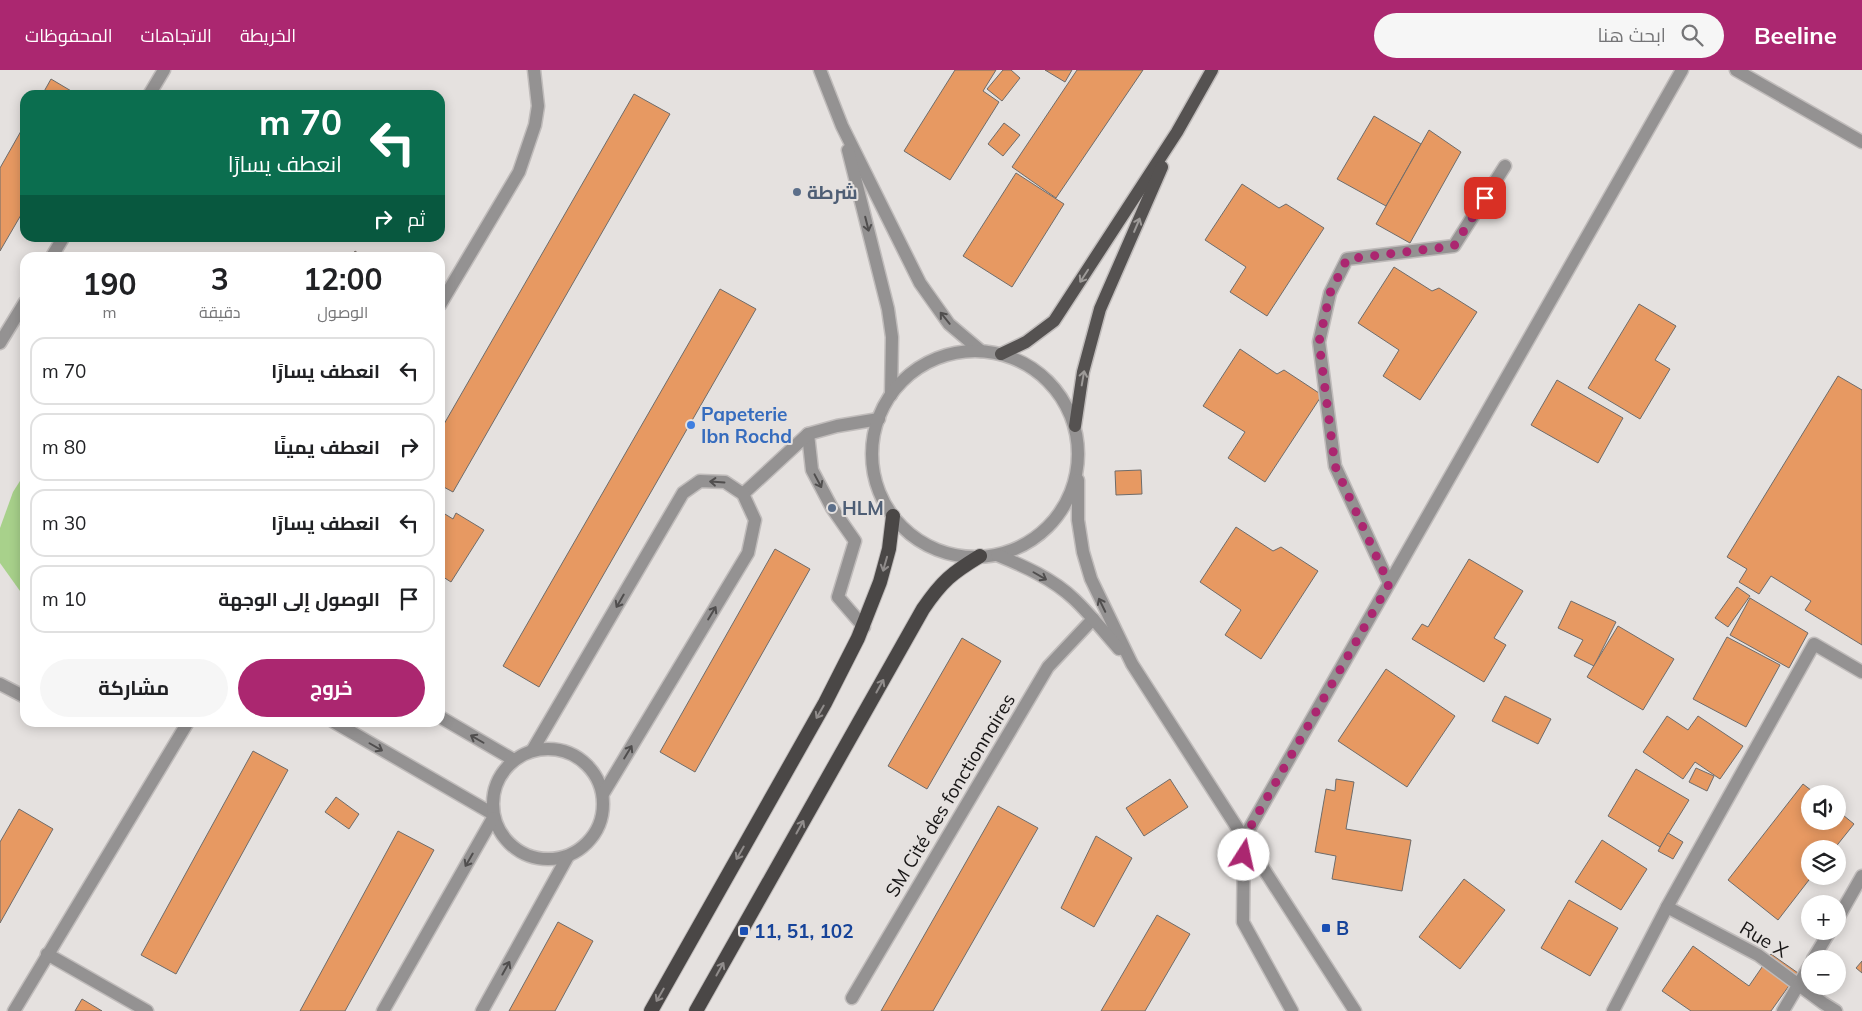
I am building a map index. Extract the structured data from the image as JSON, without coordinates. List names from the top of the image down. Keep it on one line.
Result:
{"streets":{"street":["SM Cité des fonctionnaires","Rue X"]},"places":{"other":["شرطة","Papeterie Ibn Rochd","HLM"],"transit":["B","11, 51, 102"]},"page":{"header":"Beeline","search":"ابحث هنا","nav":["الخريطة","الاتجاهات","المحفوظات"],"turn":["70 m","انعطف يسارًا"],"then":"ثم","eta":["12:00","الوصول","3","دقيقة","190","m"],"list":[{"name":"انعطف يسارًا","value":"70 m"},{"name":"انعطف يمينًا","value":"80 m"},{"name":"انعطف يسارًا","value":"30 m"},{"name":"الوصول إلى الوجهة","value":"10 m"}],"buttons":["خروج","مشاركة"],"map_buttons":["+","−"]}}
